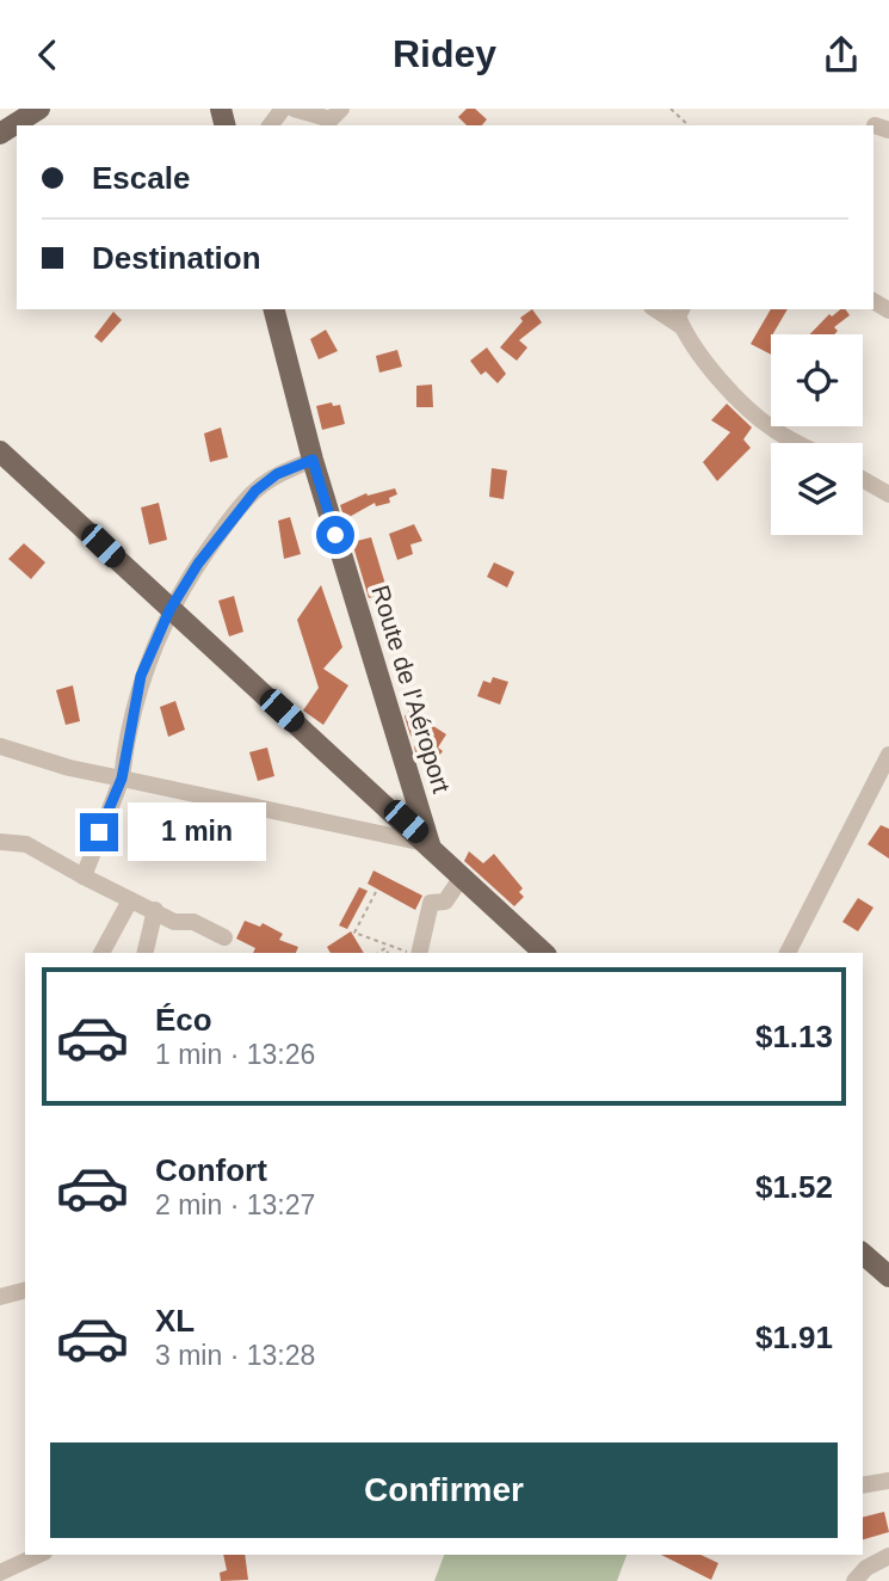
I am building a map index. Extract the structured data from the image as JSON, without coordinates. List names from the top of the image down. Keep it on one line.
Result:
{"streets":{"main road":["Route de l'Aéroport"]},"page":{"header":"Ridey","banner":["Escale","Destination"],"bubble":"1 min","list":[{"name":"Éco","note":"1 min · 13:26","value":"$1.13"},{"name":"Confort","note":"2 min · 13:27","value":"$1.52"},{"name":"XL","note":"3 min · 13:28","value":"$1.91"}],"buttons":"Confirmer"}}
